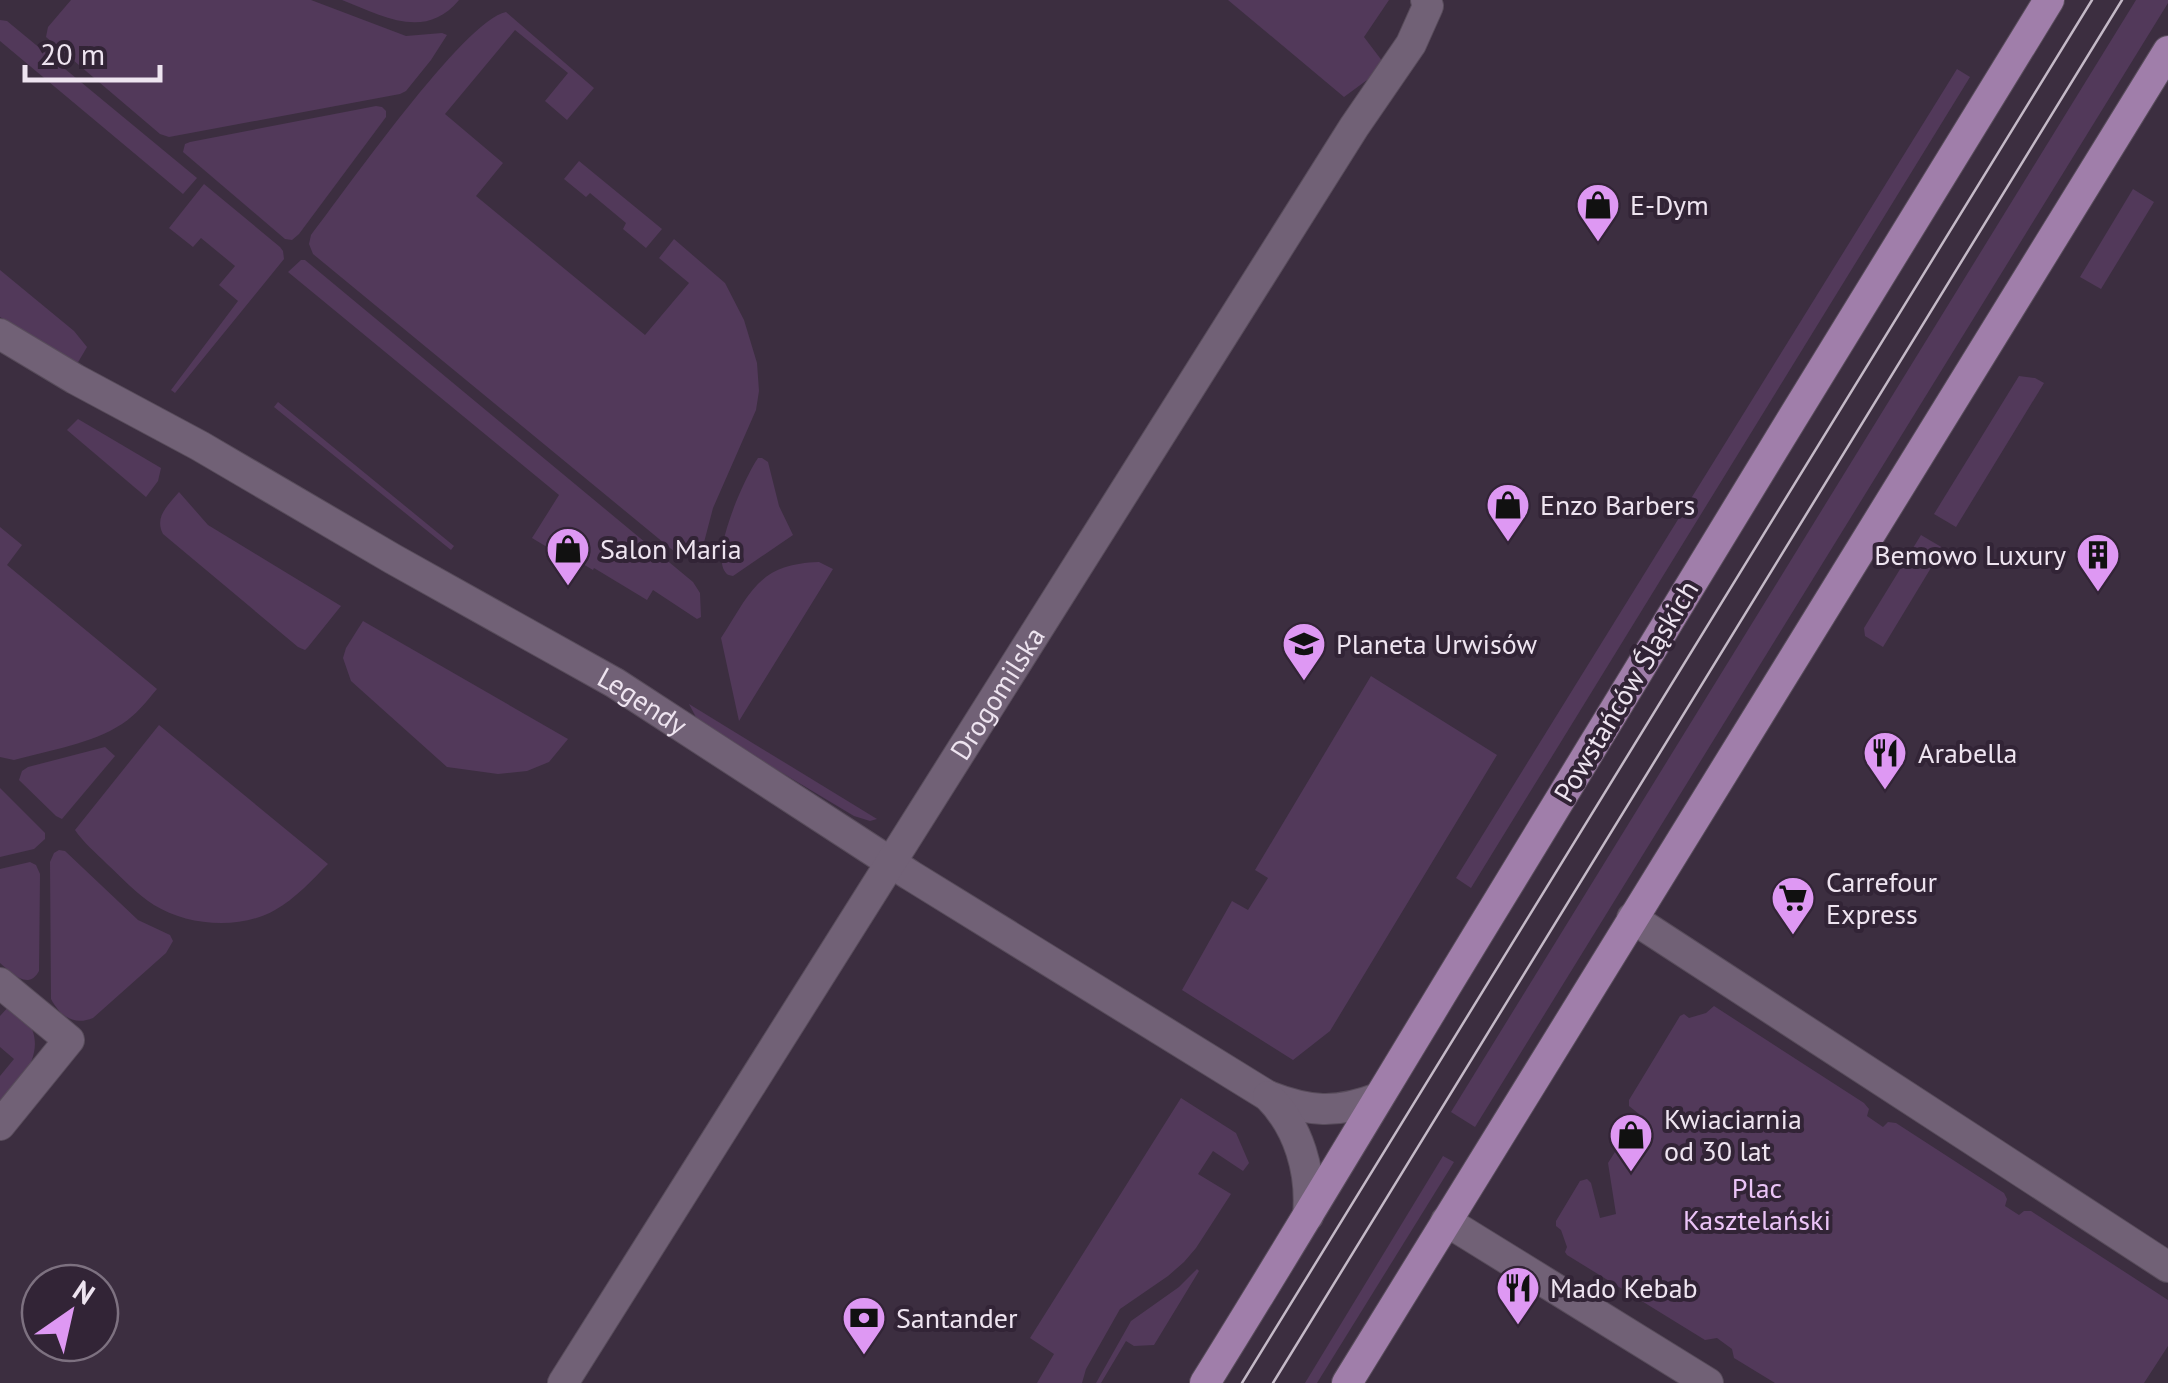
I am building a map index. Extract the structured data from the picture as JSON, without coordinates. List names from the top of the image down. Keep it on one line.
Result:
{"streets":{"main road":["Powstańców Śląskich"],"street":["Drogomilska","Legendy"]},"crossings":[["Powstańców Śląskich","Legendy"],["Drogomilska","Legendy"]],"parks":["Plac Kasztelański"],"places":{"shop":["E-Dym","Enzo Barbers","Salon Maria","Kwiaciarnia od 30 lat"],"building":["Bemowo Luxury"],"school or university":["Planeta Urwisów"],"restaurant":["Arabella","Mado Kebab"],"supermarket":["Carrefour Express"],"bank":["Santander"]},"scale_bar":"20 m","north":"top right"}
